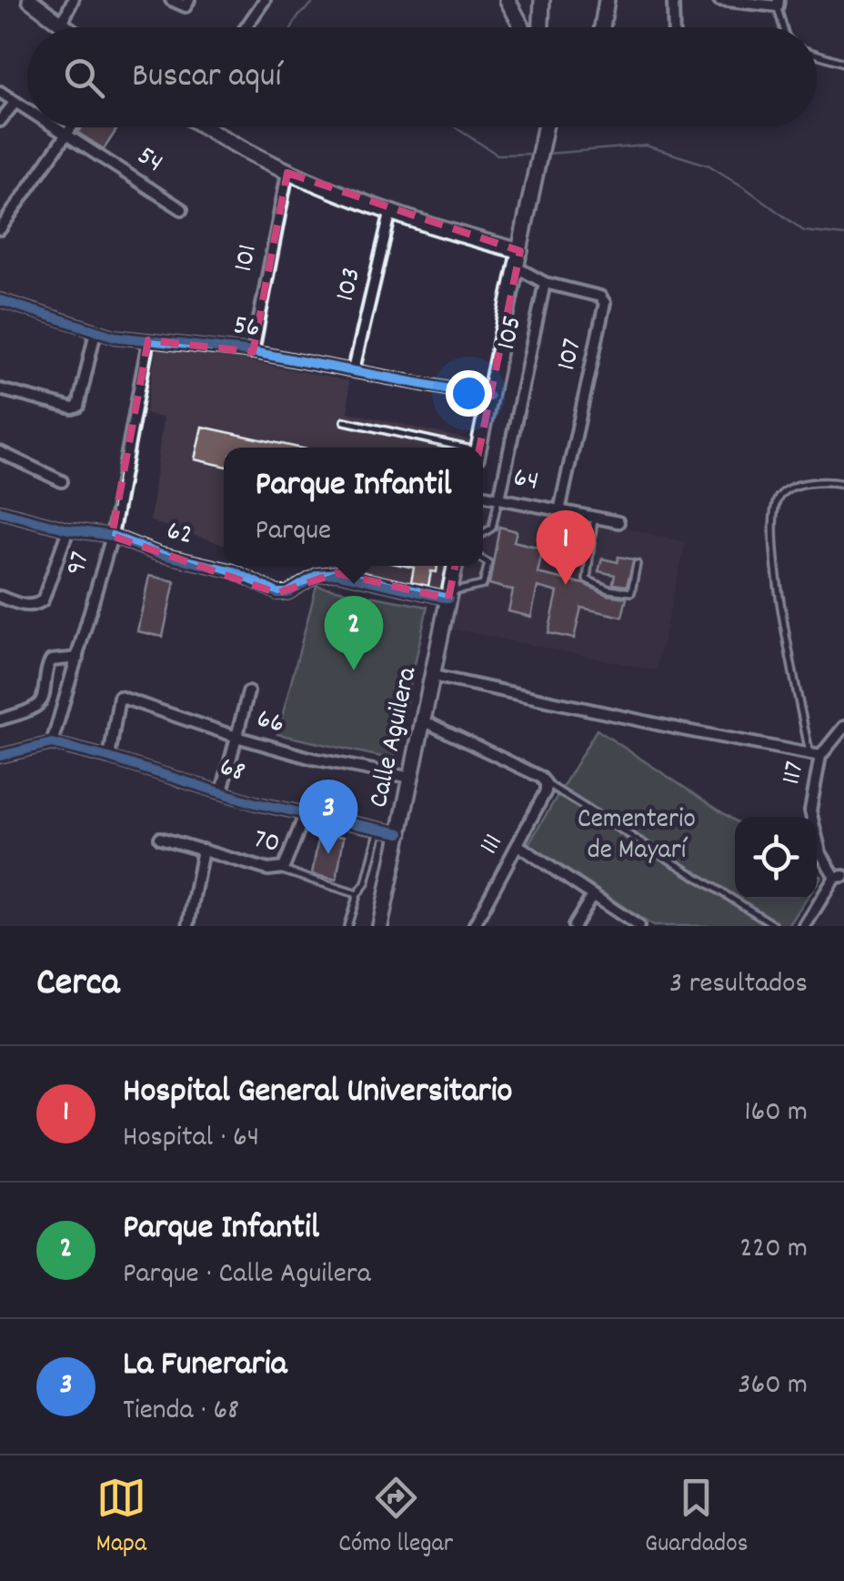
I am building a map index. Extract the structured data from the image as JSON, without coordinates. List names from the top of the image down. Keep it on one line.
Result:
{"streets":{"main road":["Calle Aguilera"],"street":["54","101","103","56","105","107","64","62","97","66","68","117","70","111"]},"crossings":[["101","56"],["103","56"],["56","97"],["105","107"],["105","64"],["107","64"],["62","97"],["62","Calle Aguilera"],["97","68"],["66","Calle Aguilera"],["66","68"],["Calle Aguilera","68"]],"parks":["Cementerio de Mayarí"],"page":{"search":"Buscar aquí","popup":["Parque Infantil","Parque"],"pins":["1","2","3"],"heading":["Cerca","3 resultados"],"list":[{"mark":"1","name":"Hospital General Universitario","note":"Hospital · 64","value":"160 m"},{"mark":"2","name":"Parque Infantil","note":"Parque · Calle Aguilera","value":"220 m"},{"mark":"3","name":"La Funeraria","note":"Tienda · 68","value":"360 m"}],"nav":["Mapa","Cómo llegar","Guardados"]}}
